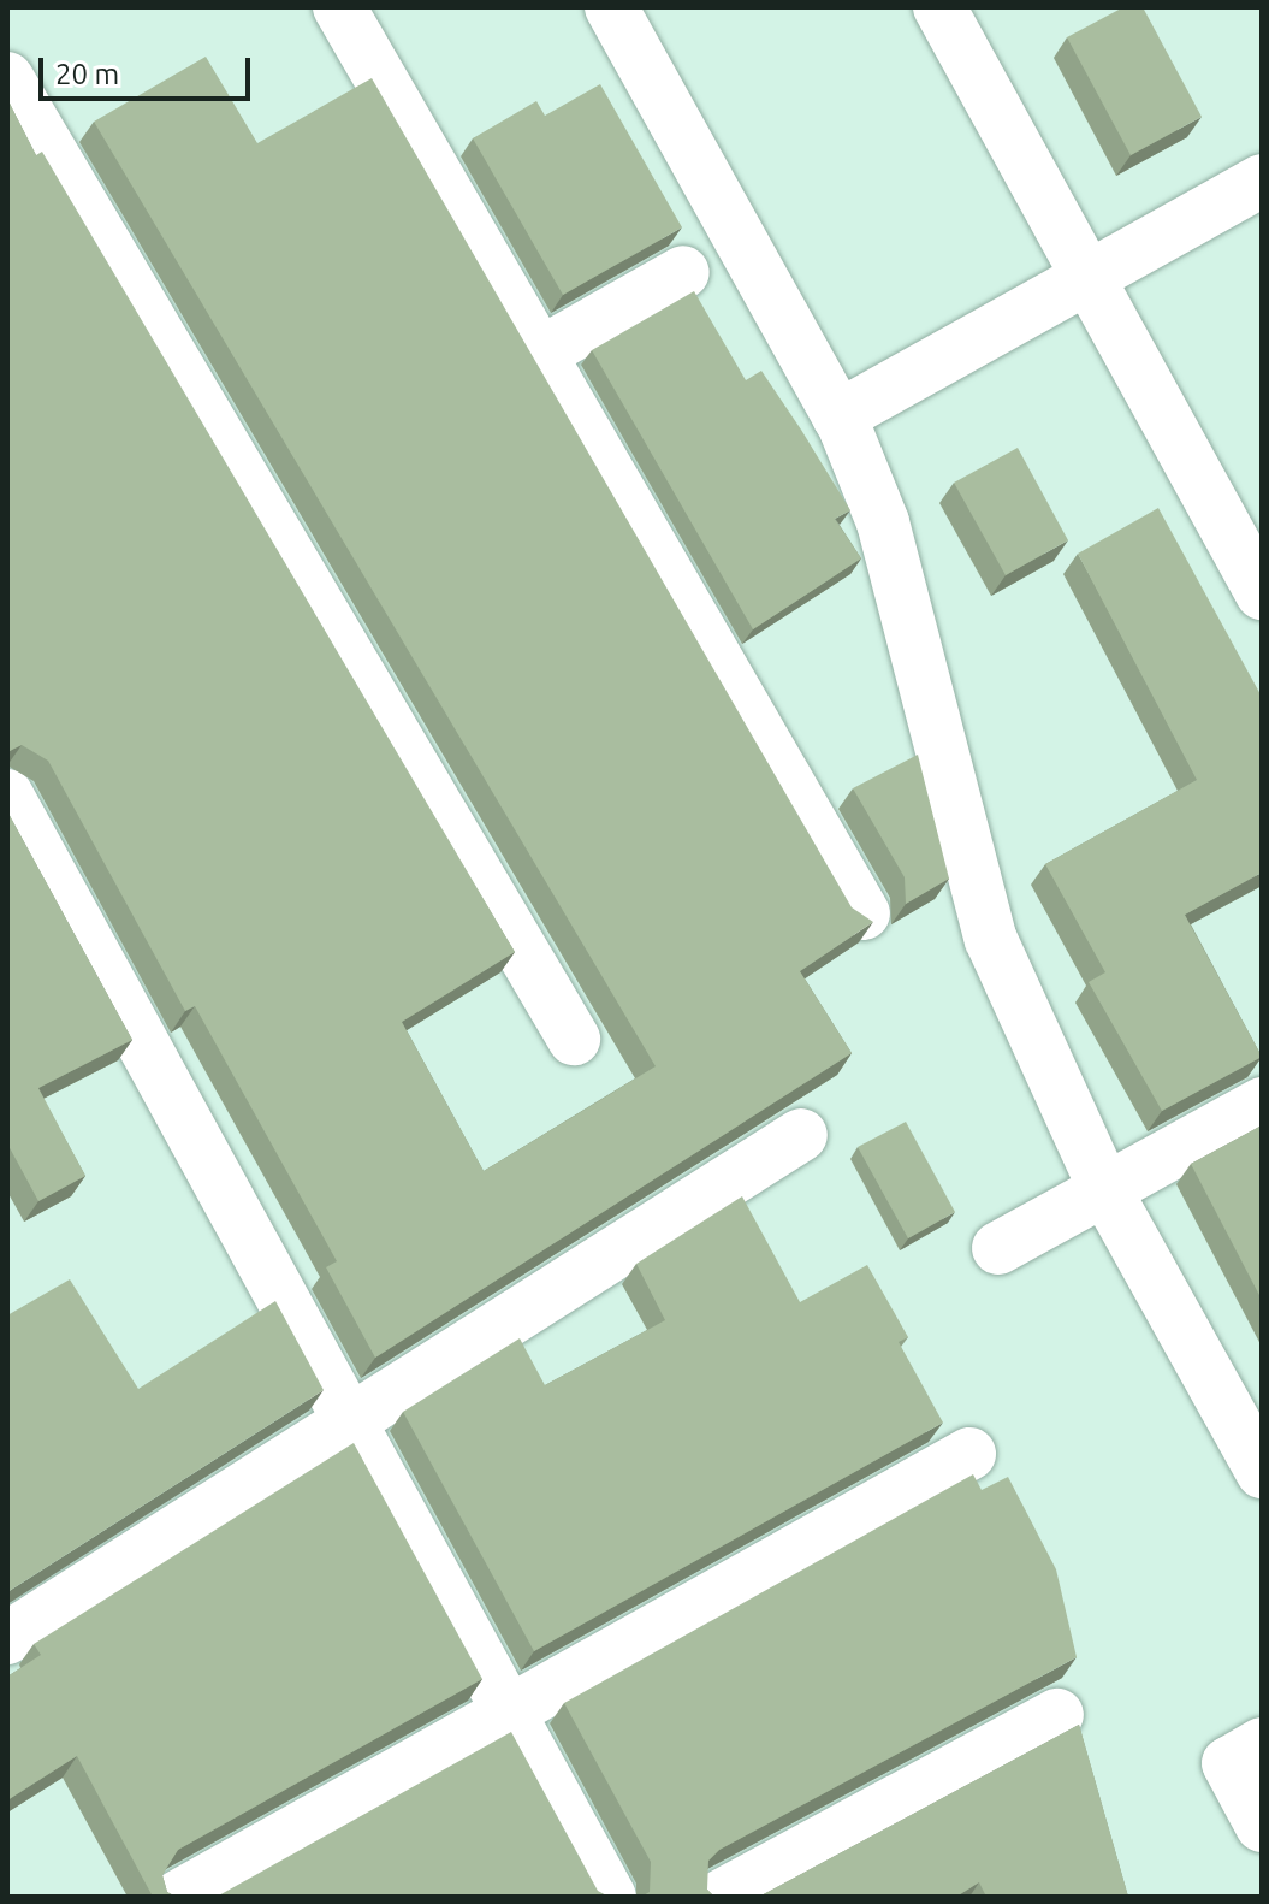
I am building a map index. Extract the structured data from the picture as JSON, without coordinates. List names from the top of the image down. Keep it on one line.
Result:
{"scale_bar":"20 m"}
